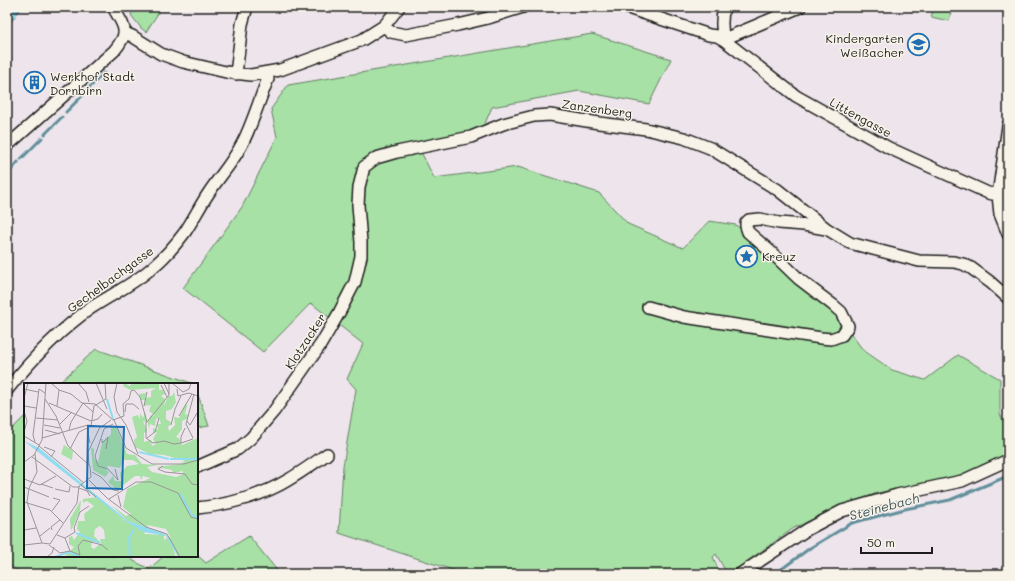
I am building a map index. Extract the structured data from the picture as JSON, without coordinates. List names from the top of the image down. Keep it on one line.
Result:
{"streets":{"street":["Zanzenberg","Littengasse","Gechelbachgasse","Klotzacker"]},"crossings":[["Zanzenberg","Klotzacker"]],"water":["Steinebach"],"places":{"school or university":["Kindergarten Weißacher"],"building":["Werkhof Stadt Dornbirn"],"place":["Kreuz"]},"scale_bar":"50 m"}
